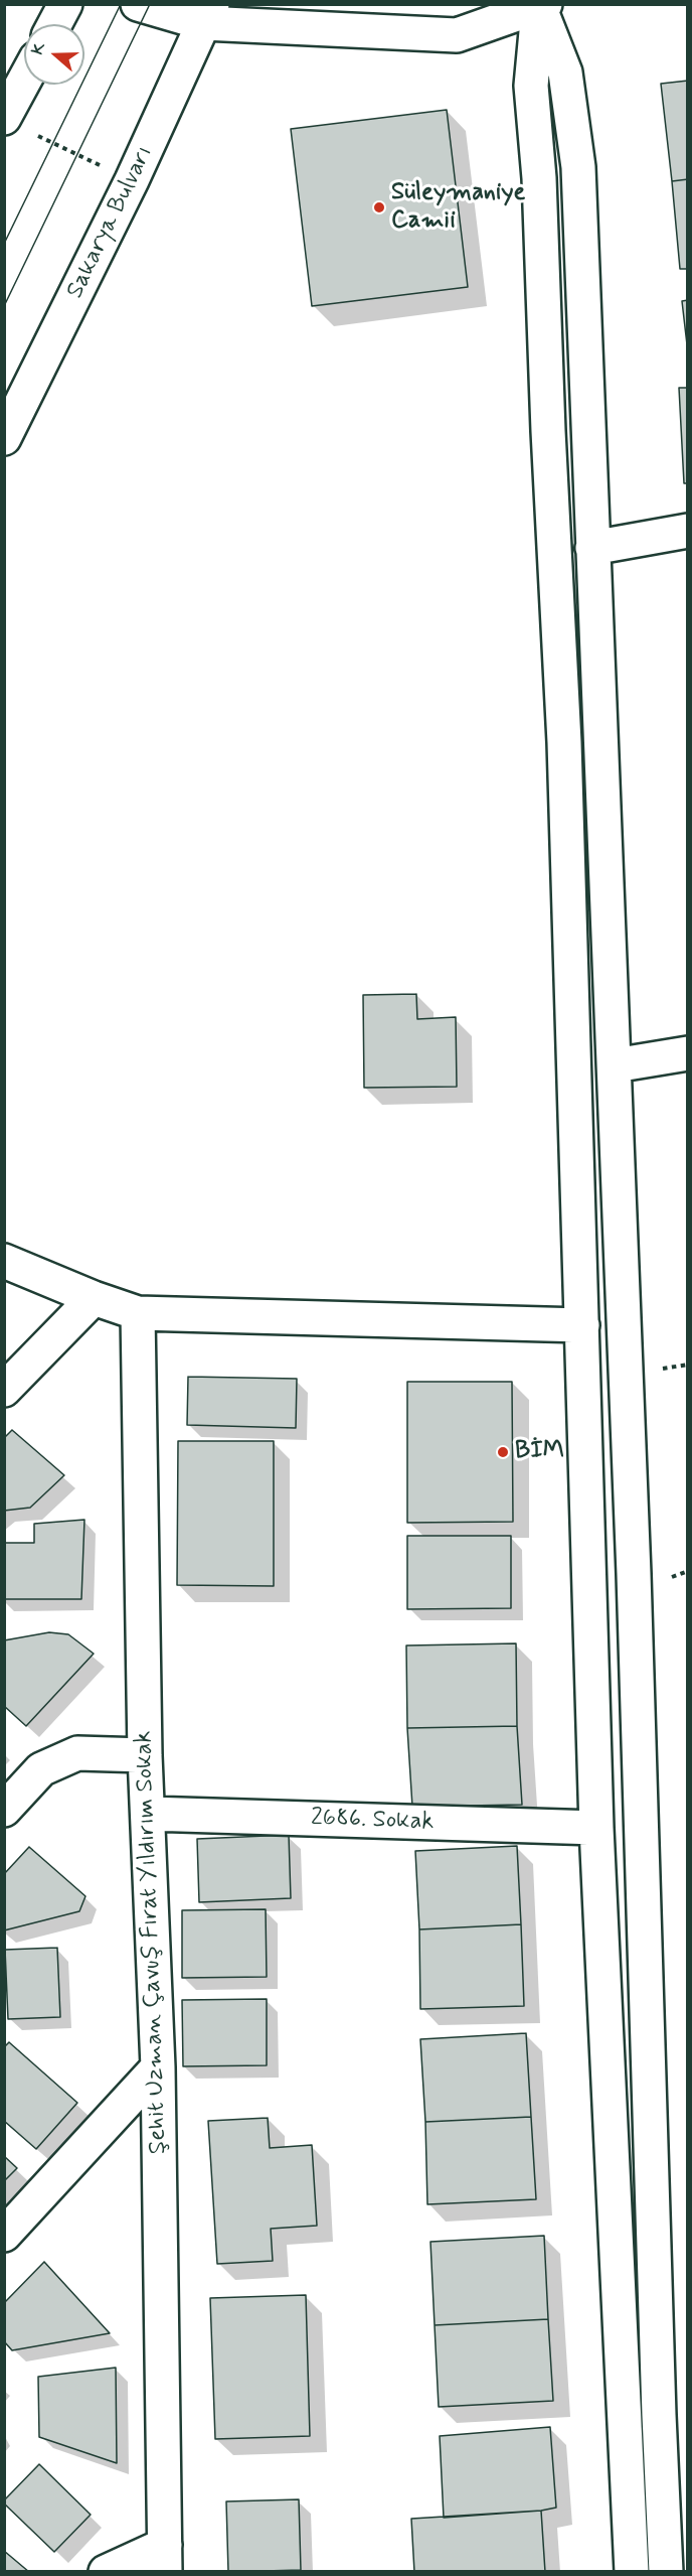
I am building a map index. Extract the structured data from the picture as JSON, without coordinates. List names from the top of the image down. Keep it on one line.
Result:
{"streets":{"street":["Sakarya Bulvarı","2686. Sokak","Şehit Uzman Çavuş Fırat Yıldırım Sokak"]},"crossings":[["2686. Sokak","Şehit Uzman Çavuş Fırat Yıldırım Sokak"]],"places":["Süleymaniye Camii","BİM"],"north":"left"}
